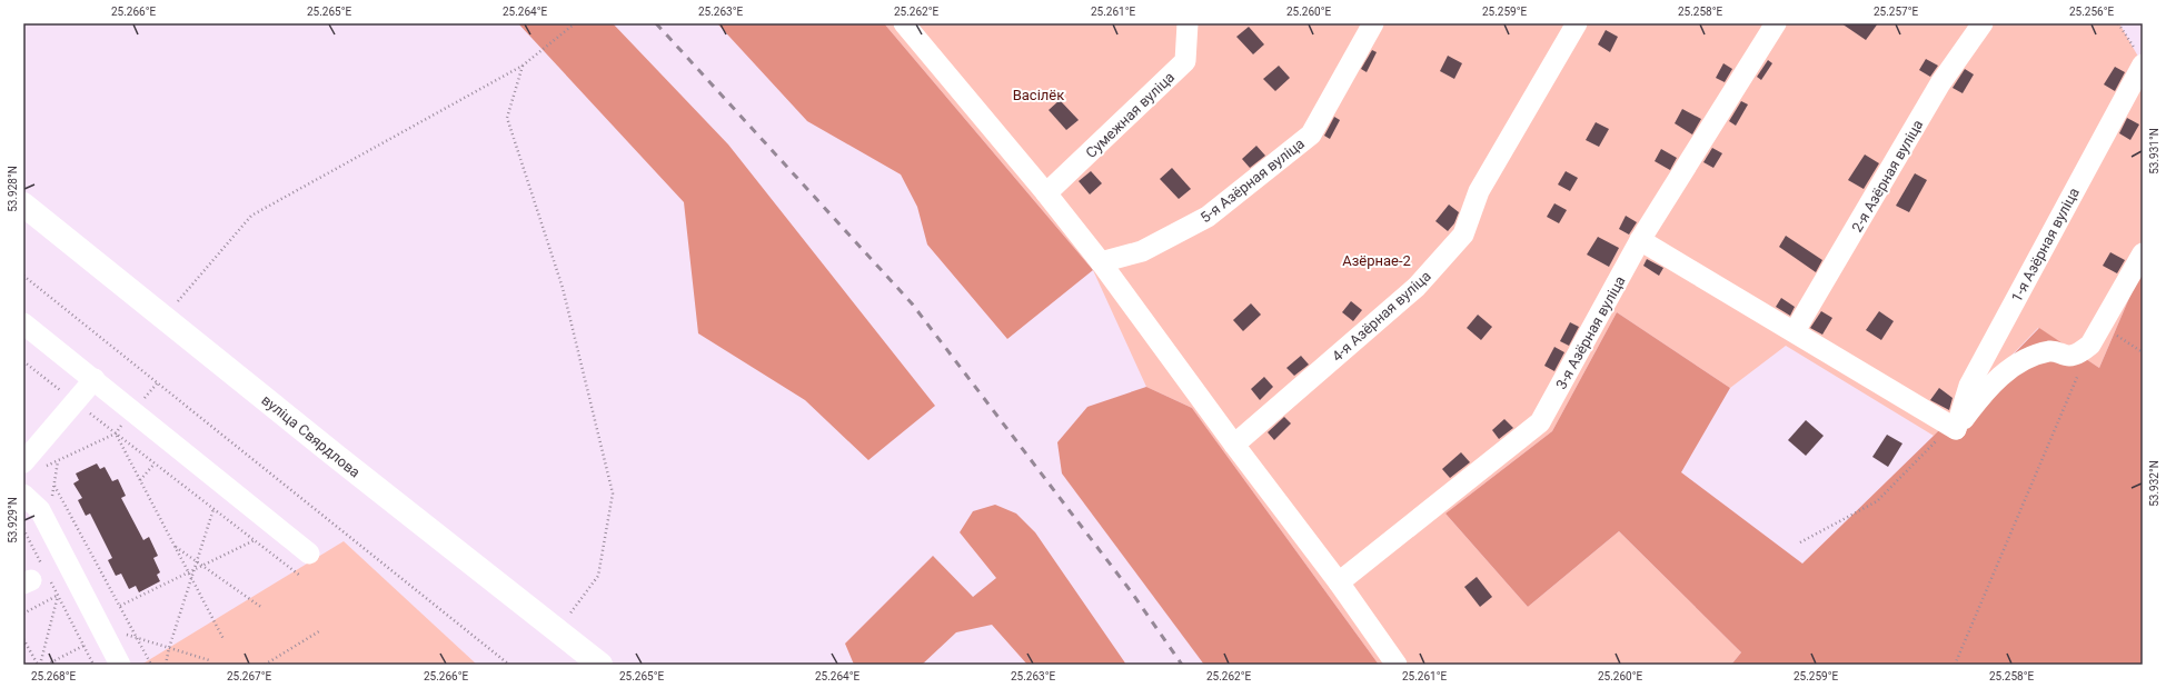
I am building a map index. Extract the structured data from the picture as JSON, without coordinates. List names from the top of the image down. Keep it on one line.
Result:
{"streets":{"main road":["вуліца Свярдлова"],"street":["Сумежная вуліца","2-я Азёрная вуліца","5-я Азёрная вуліца","1-я Азёрная вуліца","4-я Азёрная вуліца","3-я Азёрная вуліца"]},"parks":["Васілёк","Азёрнае-2"],"coordinates":["25.266°E","25.265°E","25.264°E","25.263°E","25.262°E","25.261°E","25.260°E","25.259°E","25.258°E","25.257°E","25.256°E","53.931°N","53.928°N","53.932°N","53.929°N","25.268°E","25.267°E"]}
